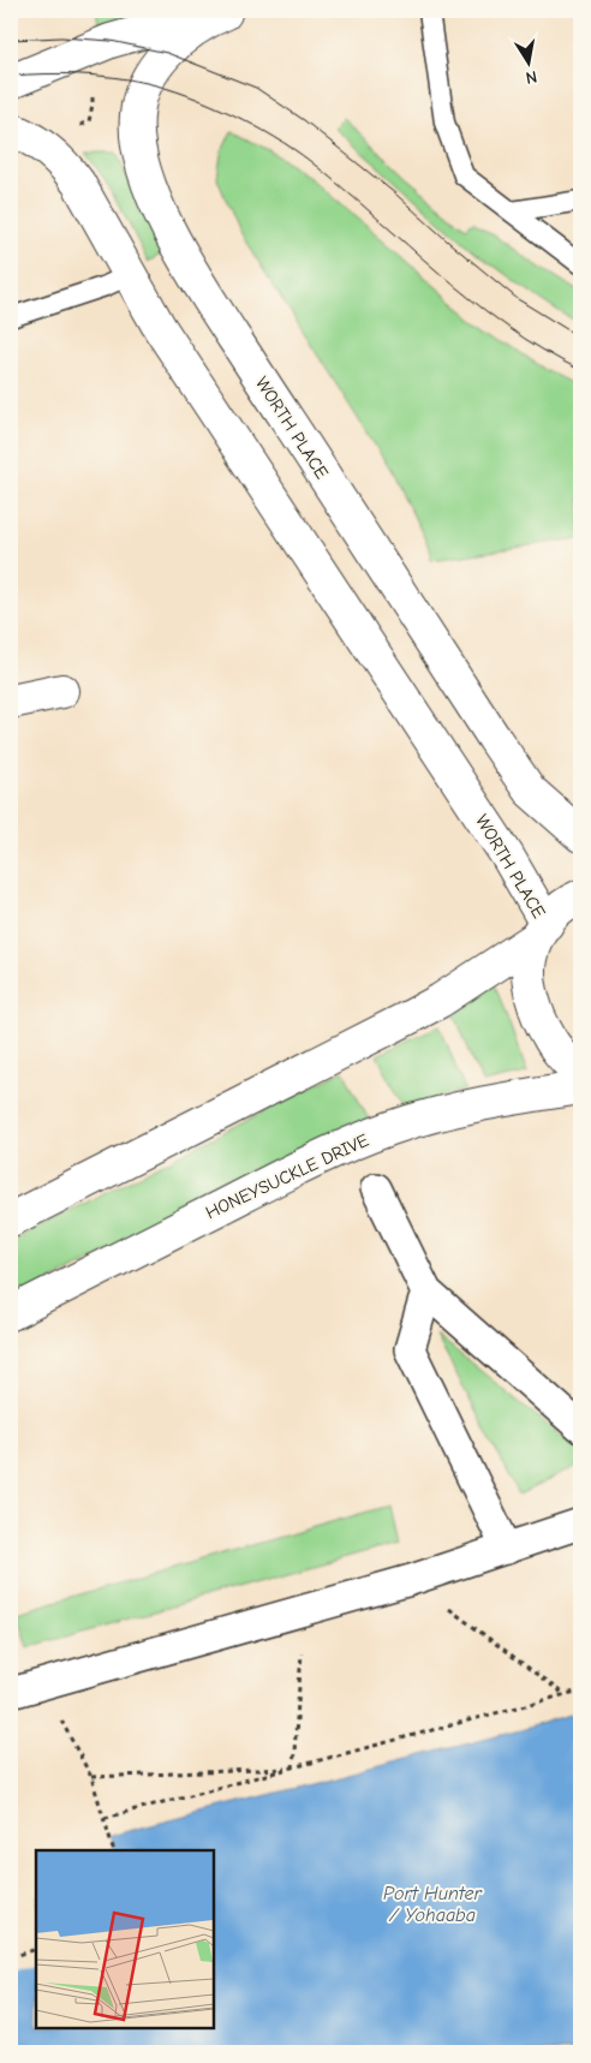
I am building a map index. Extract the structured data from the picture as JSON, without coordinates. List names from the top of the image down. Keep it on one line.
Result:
{"streets":{"street":["WORTH PLACE","HONEYSUCKLE DRIVE"]},"water":["Port Hunter / Yohaaba"],"north":"bottom"}
